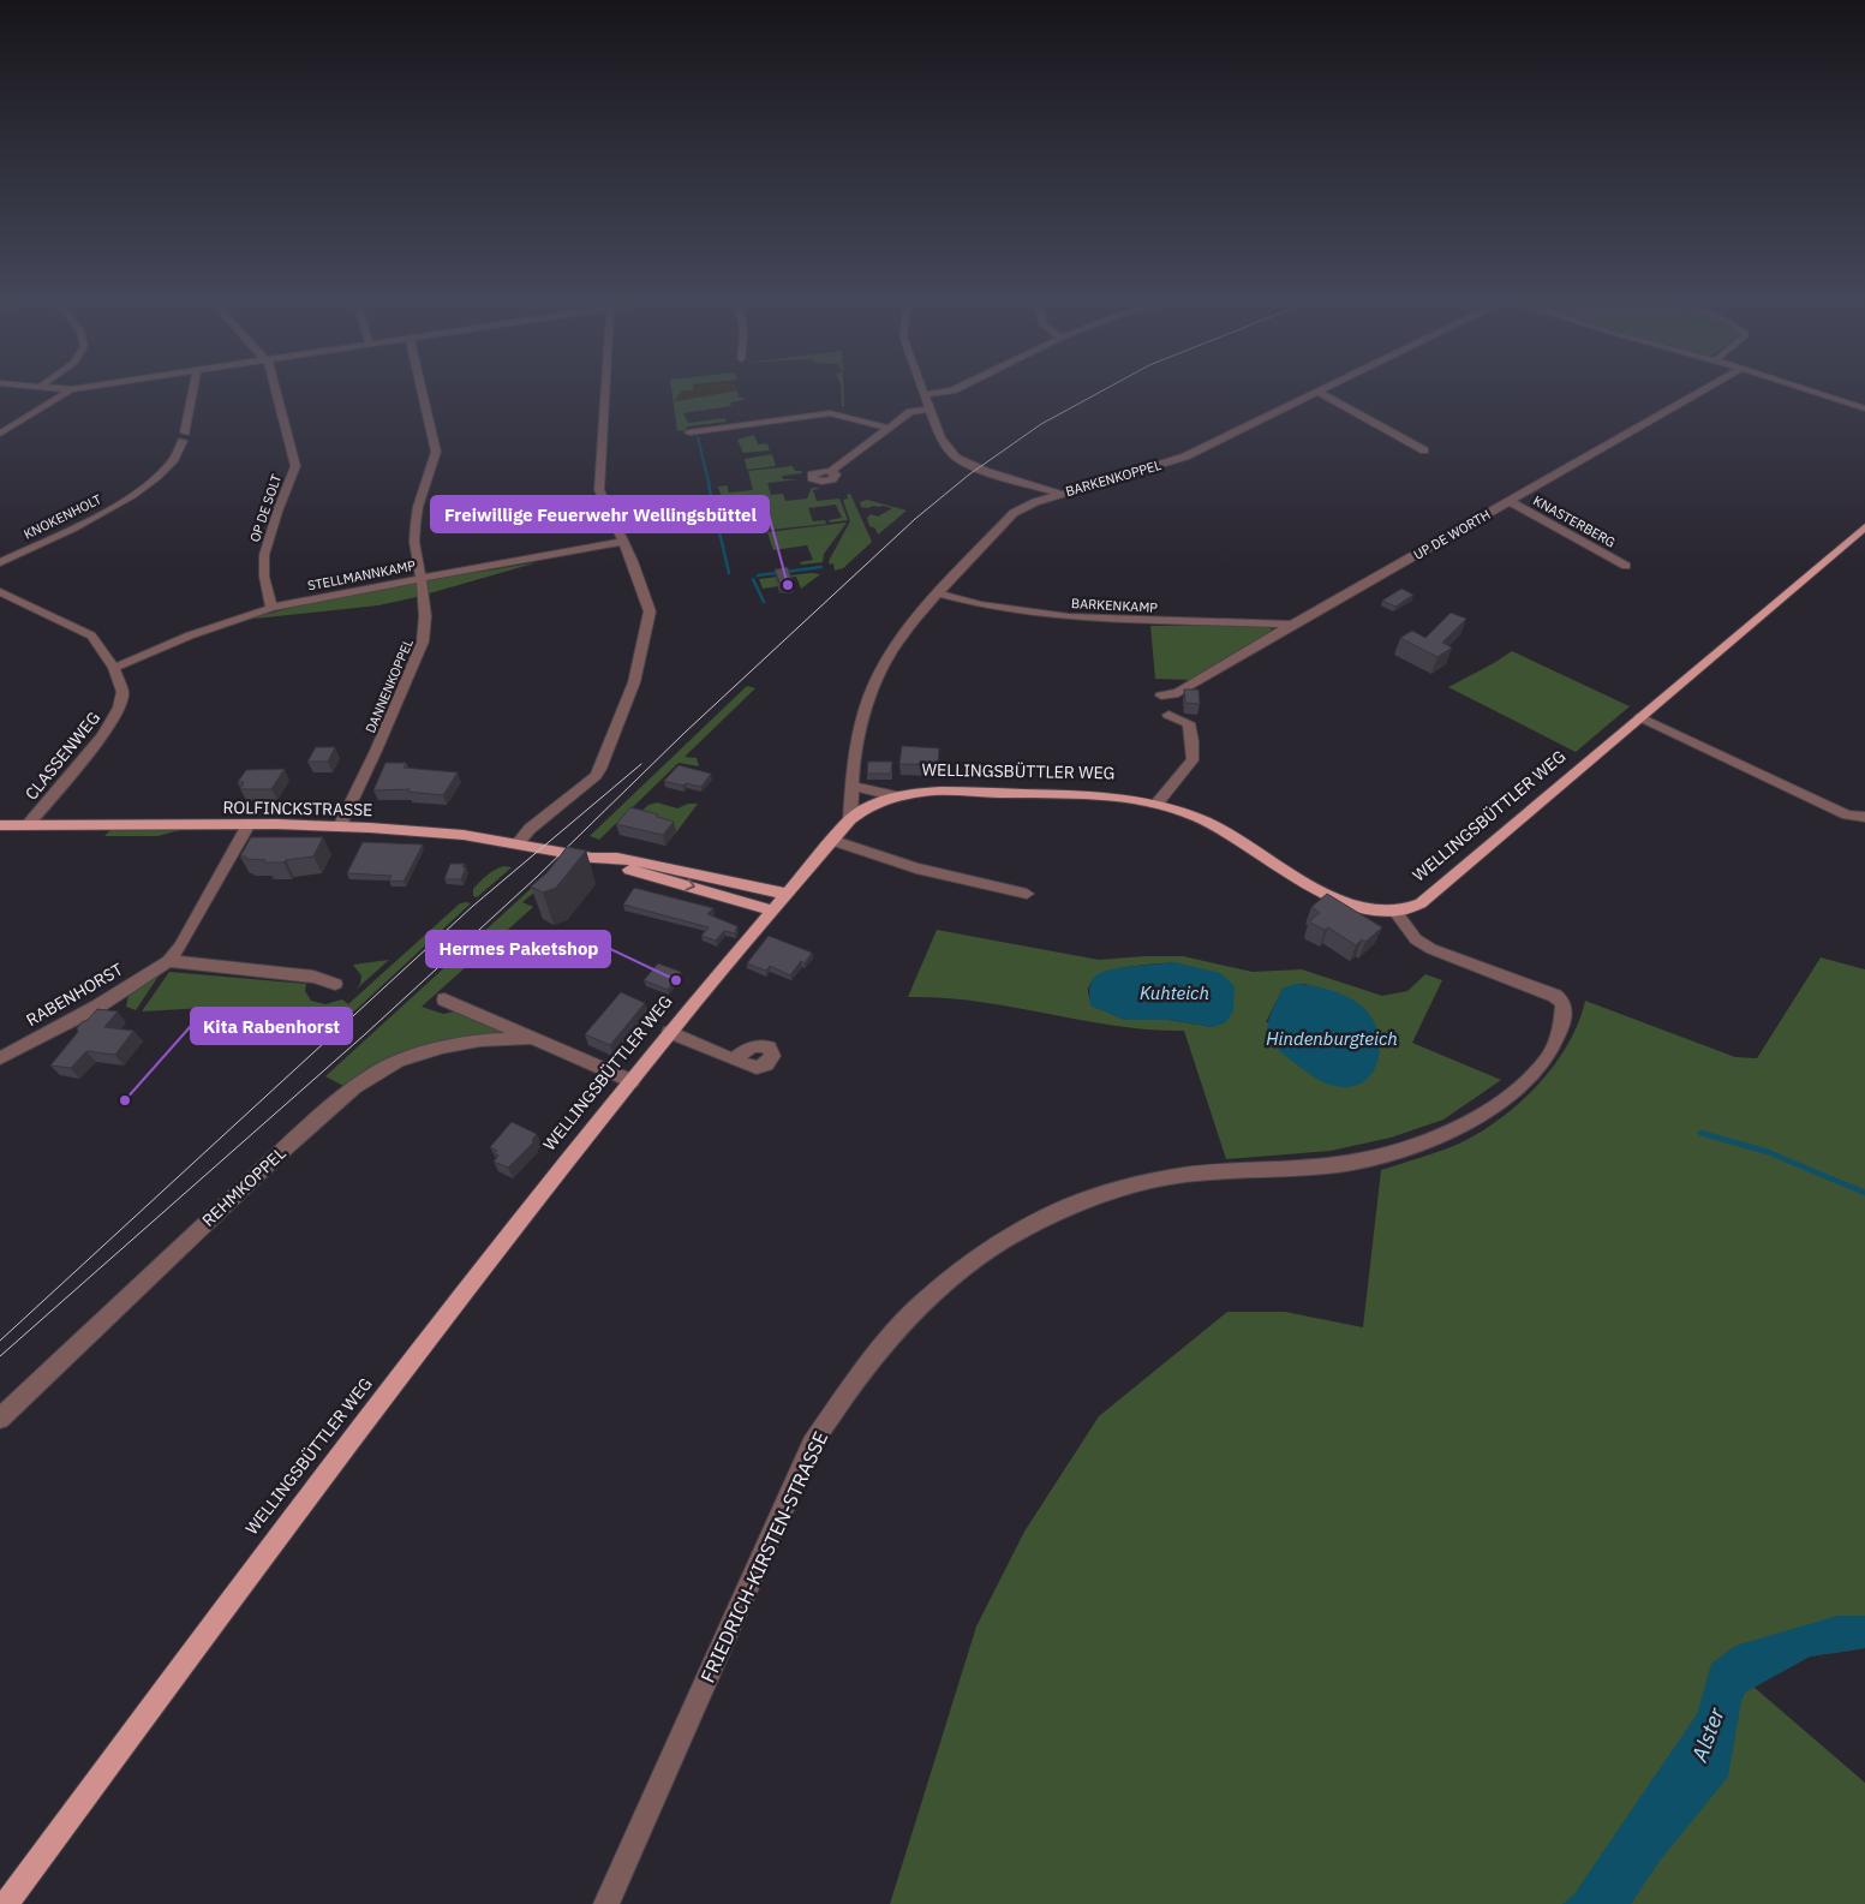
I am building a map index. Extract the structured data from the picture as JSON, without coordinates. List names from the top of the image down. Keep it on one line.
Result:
{"streets":{"main road":["WELLINGSBÜTTLER WEG","ROLFINCKSTRASSE"],"street":["BARKENKOPPEL","OP DE SOLT","KNOKENHOLT","KNASTERBERG","UP DE WORTH","STELLMANNKAMP","BARKENKAMP","DANNENKOPPEL","CLASSENWEG","RABENHORST","REHMKOPPEL","FRIEDRICH-KIRSTEN-STRASSE"]},"crossings":[["BARKENKOPPEL","BARKENKAMP"],["BARKENKOPPEL","WELLINGSBÜTTLER WEG"],["OP DE SOLT","STELLMANNKAMP"],["KNASTERBERG","UP DE WORTH"],["UP DE WORTH","BARKENKAMP"],["STELLMANNKAMP","DANNENKOPPEL"],["STELLMANNKAMP","CLASSENWEG"],["DANNENKOPPEL","ROLFINCKSTRASSE"],["CLASSENWEG","ROLFINCKSTRASSE"],["WELLINGSBÜTTLER WEG","ROLFINCKSTRASSE"],["WELLINGSBÜTTLER WEG","REHMKOPPEL"],["WELLINGSBÜTTLER WEG","FRIEDRICH-KIRSTEN-STRASSE"],["ROLFINCKSTRASSE","RABENHORST"]],"water":["Kuhteich","Hindenburgteich","Alster"],"places":["Freiwillige Feuerwehr Wellingsbüttel","Hermes Paketshop","Kita Rabenhorst"]}
